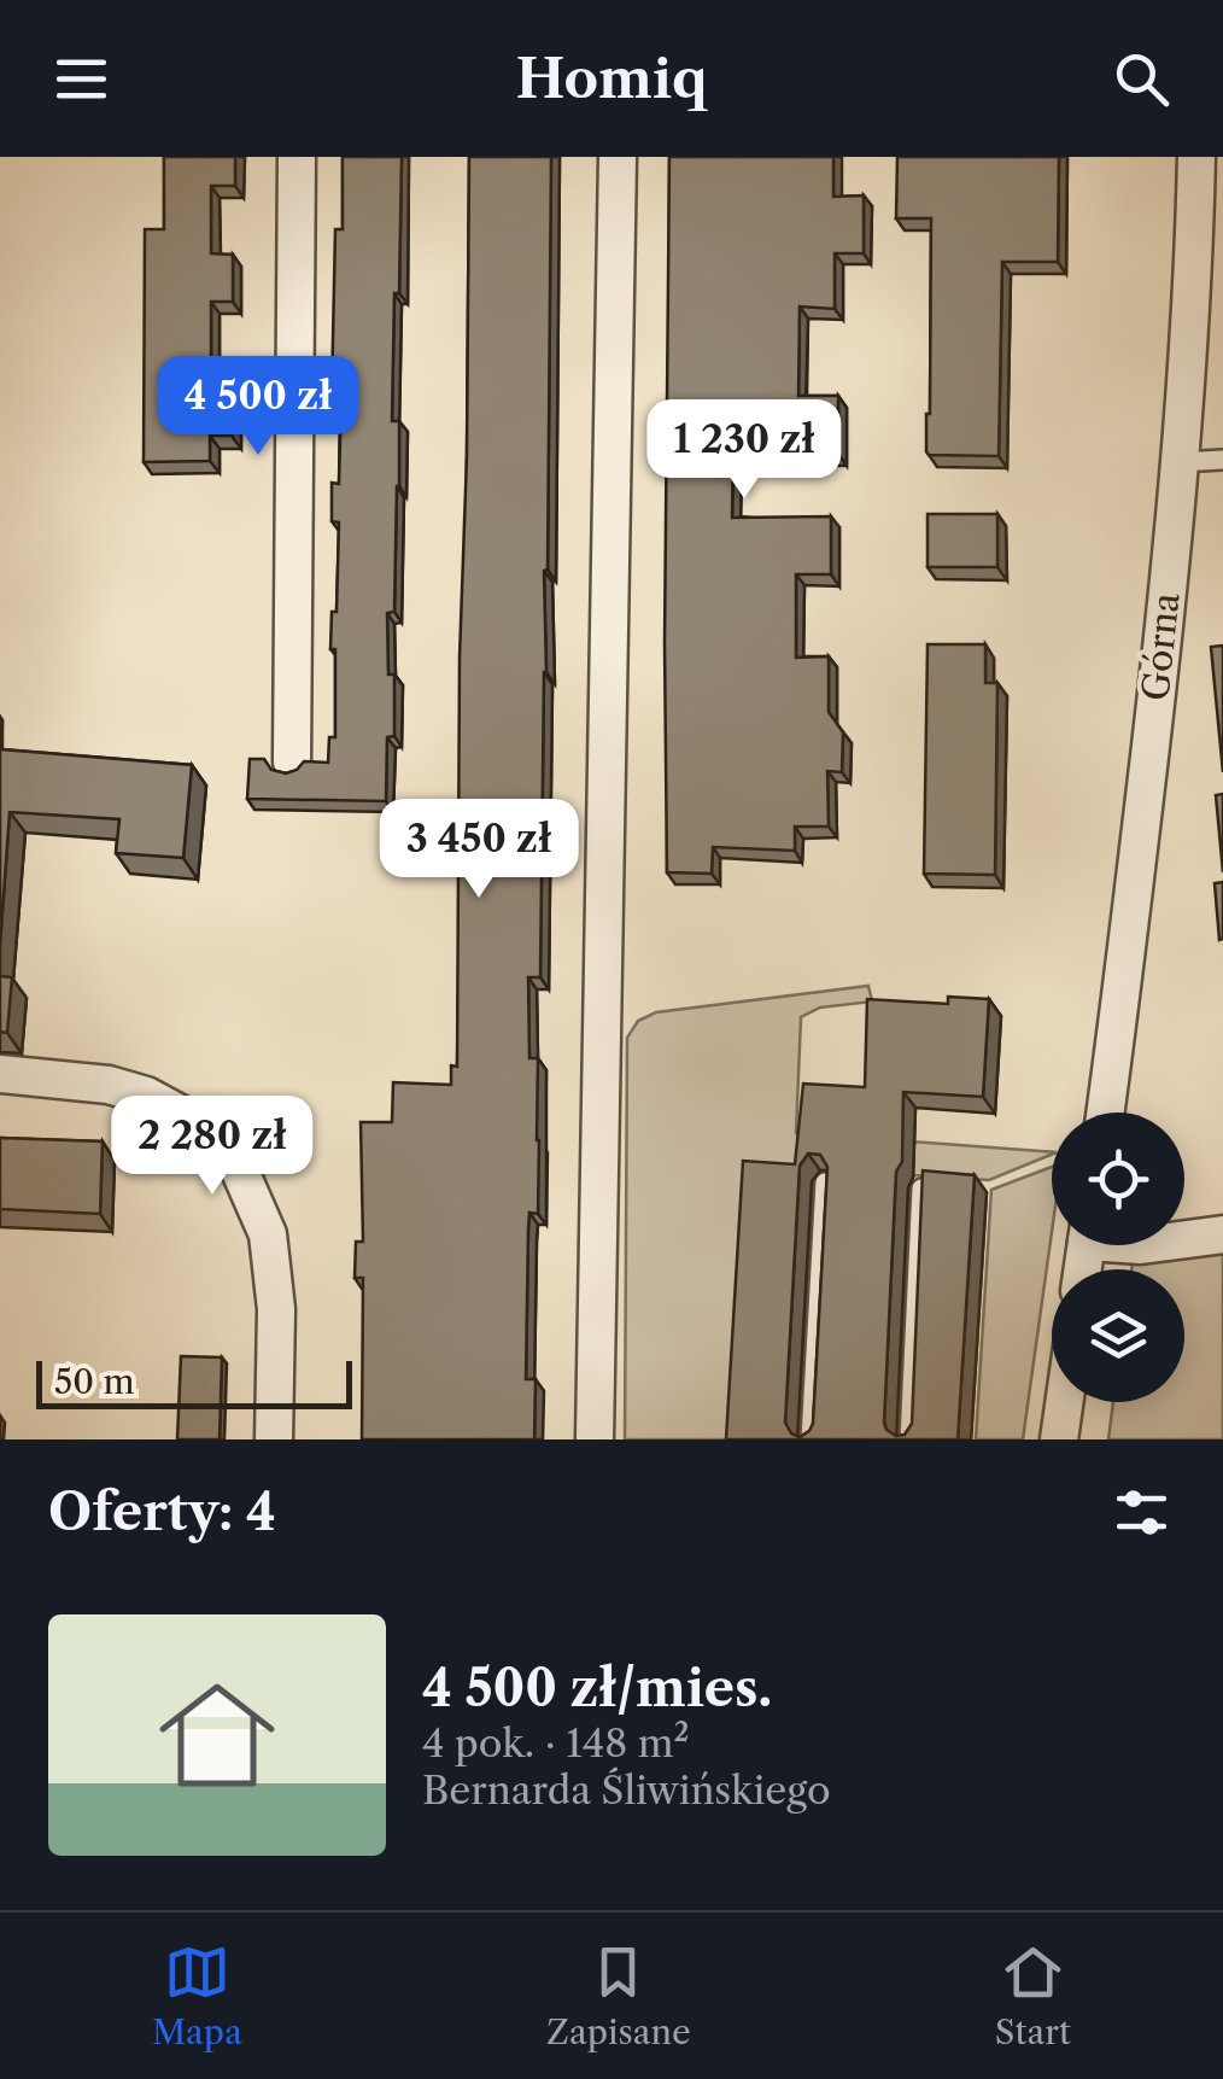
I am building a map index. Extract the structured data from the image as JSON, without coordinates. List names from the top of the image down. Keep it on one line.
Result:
{"streets":{"street":["Górna"]},"scale_bar":"50 m","page":{"header":"Homiq","price":["4 500 zł","1 230 zł","3 450 zł","2 280 zł"],"scale":"50 m","heading":"Oferty: 4","list":[{"name":"4 500 zł/mies.","note":"4 pok. · 148 m² · Bernarda Śliwińskiego"}],"tabs":["Mapa","Zapisane","Start"]}}
